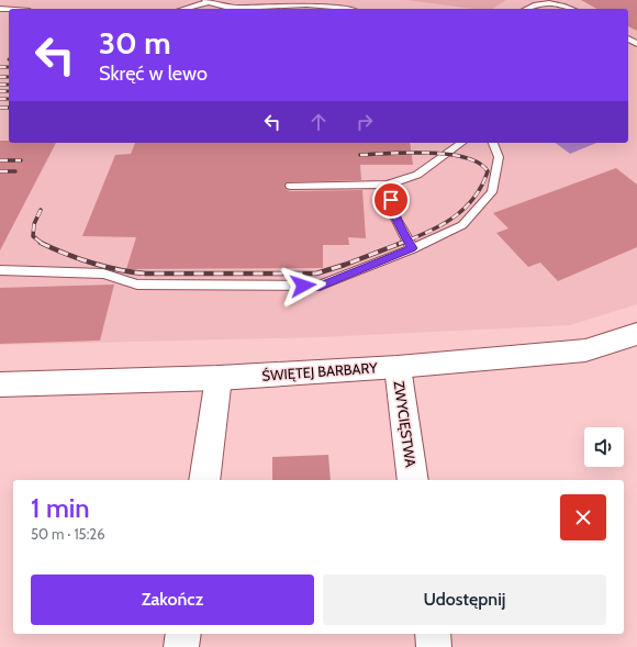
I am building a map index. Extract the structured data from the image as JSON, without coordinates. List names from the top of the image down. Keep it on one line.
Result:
{"streets":{"street":["ŚWIĘTEJ BARBARY","ZWYCIĘSTWA"]},"crossings":[["ŚWIĘTEJ BARBARY","ZWYCIĘSTWA"]],"page":{"turn":["30 m","Skręć w lewo"],"heading":["1 min","50 m · 15:26"],"buttons":["Zakończ","Udostępnij"]}}
